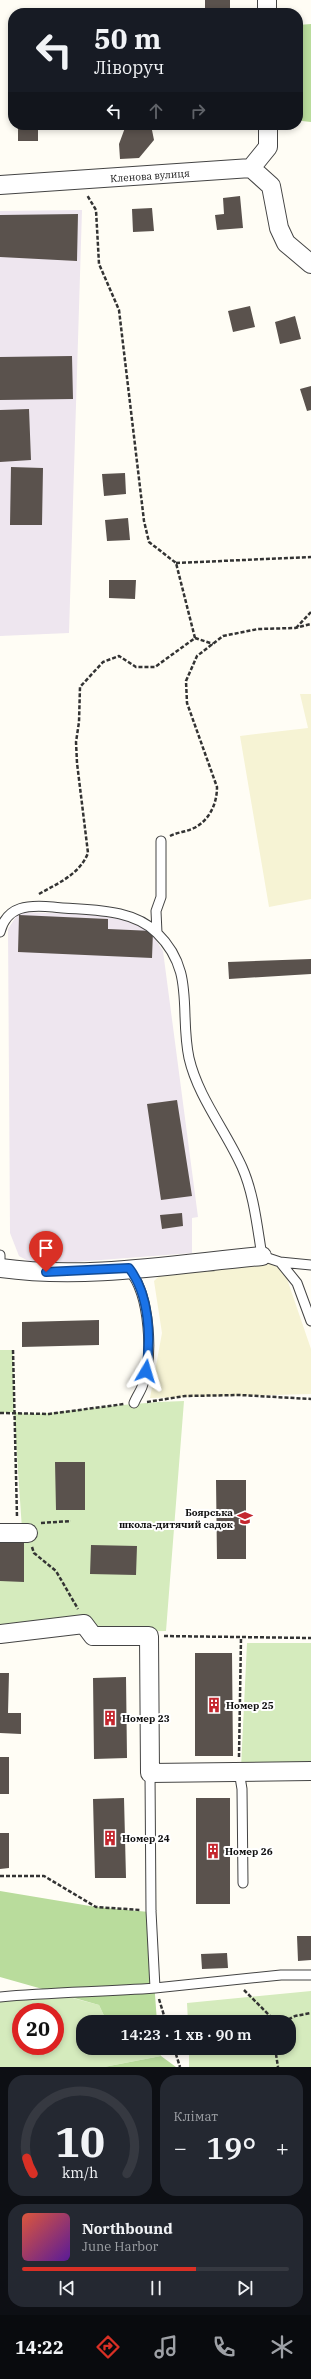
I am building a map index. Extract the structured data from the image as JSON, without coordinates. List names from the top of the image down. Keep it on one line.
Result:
{"streets":{"street":["Кленова вулиця"]},"places":{"school or university":["Боярська школа-дитячий садок"],"building":["Номер 25","Номер 23","Номер 24","Номер 26"]},"page":{"turn":["50 m","Ліворуч"],"limit":"20","trip":"14:23 · 1 хв · 90 m","tile":"Клімат","heat":["−","19°","+"],"song":["Northbound","June Harbor"],"tabs":"14:22","gauge":["10","km/h"]}}
